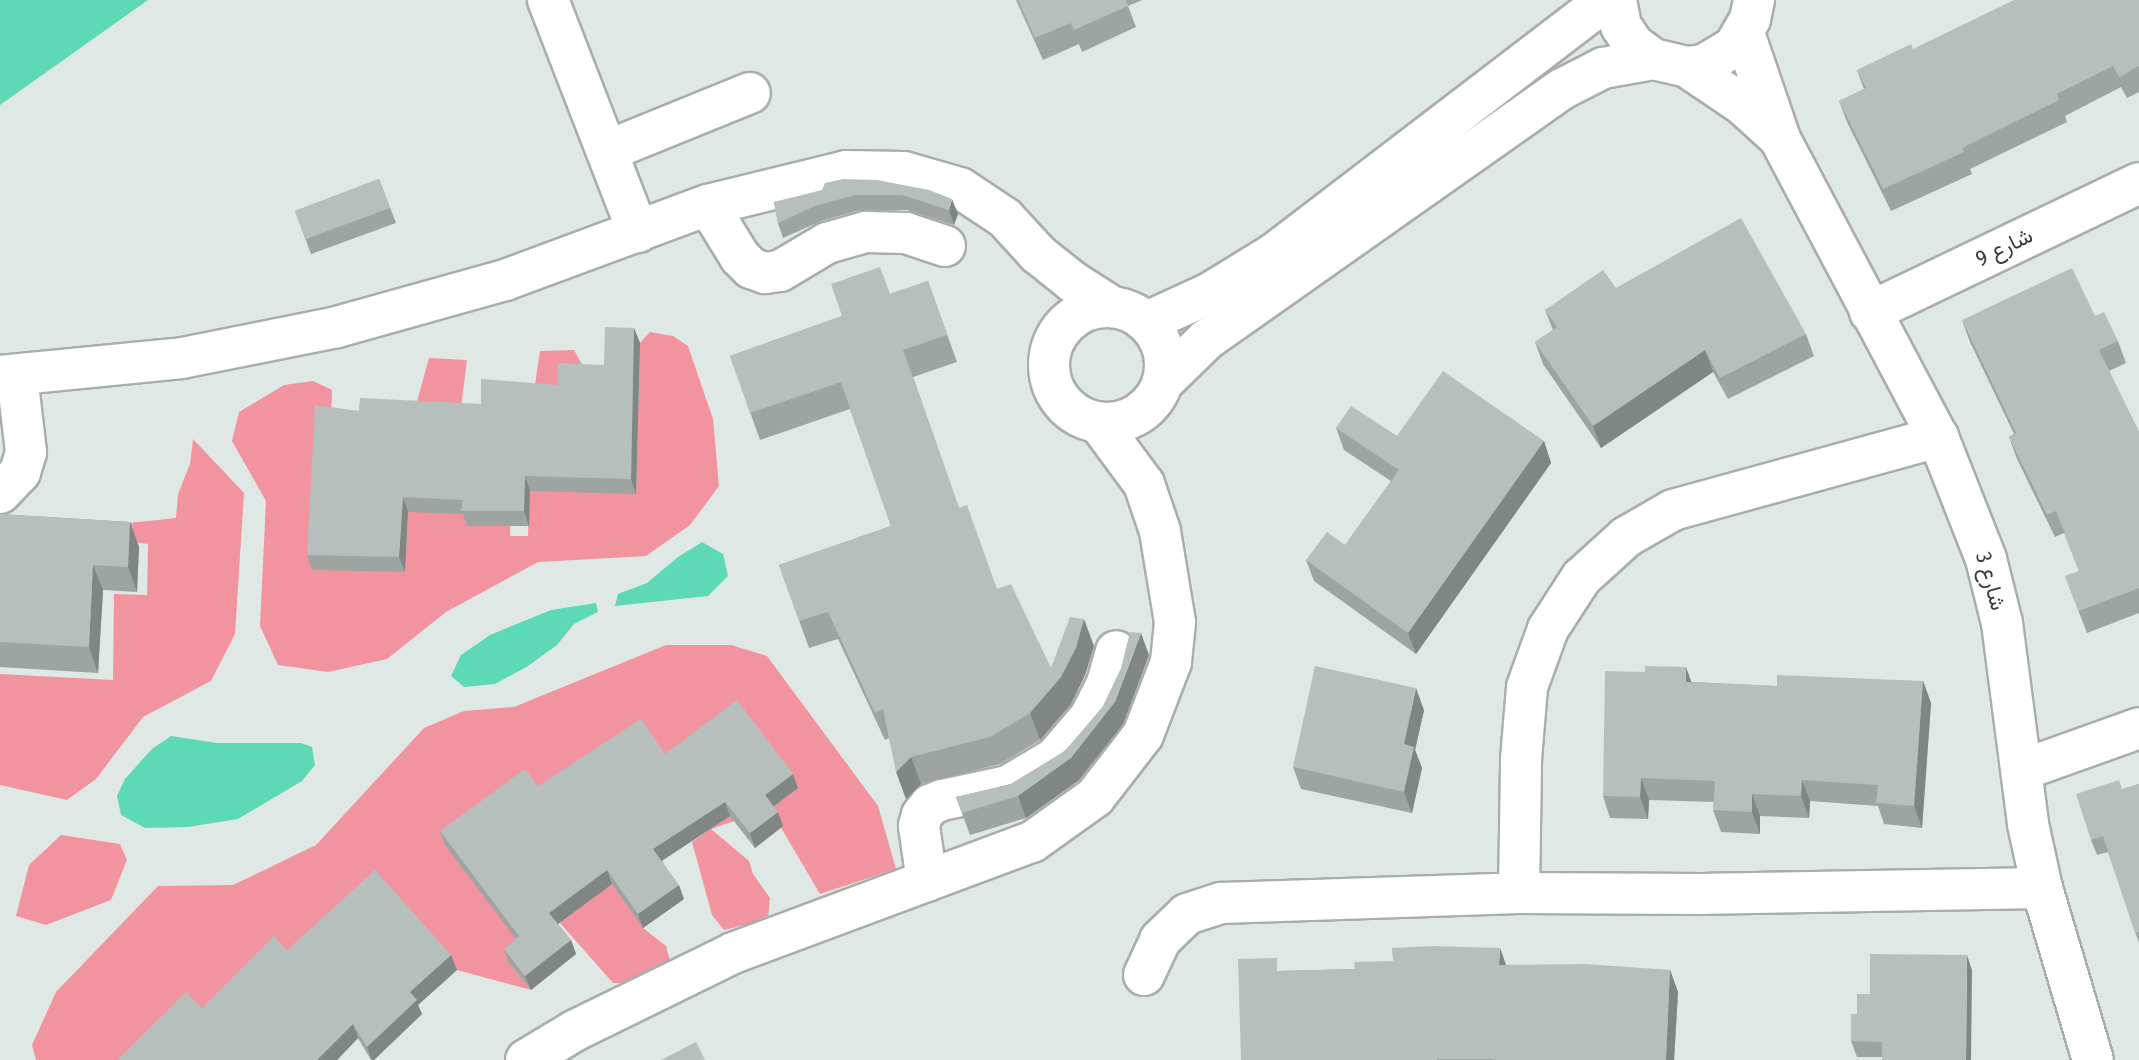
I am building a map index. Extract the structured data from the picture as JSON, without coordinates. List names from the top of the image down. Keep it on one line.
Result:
{"streets":{"street":["شارع 9","شارع 3"]},"crossings":[["شارع 9","شارع 3"]]}
